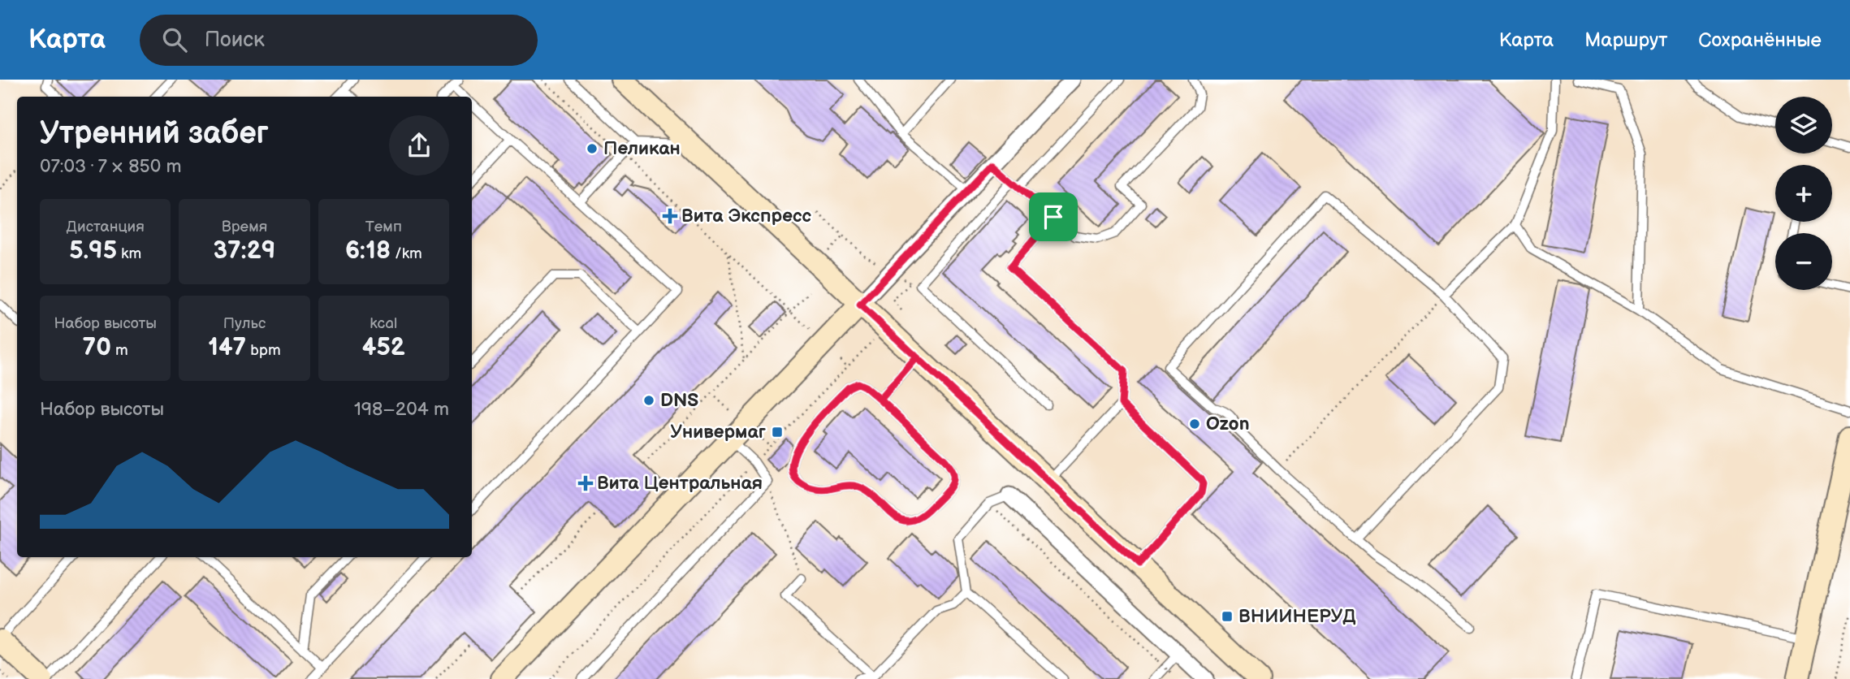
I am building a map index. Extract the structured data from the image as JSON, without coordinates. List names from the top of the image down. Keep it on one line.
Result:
{"places":{"other":["Пеликан","DNS","Ozon"],"health":["Вита Экспресс","Вита Центральная"],"transit":["Универмаг","ВНИИНЕРУД"]},"page":{"header":"Карта","search":"Поиск","nav":["Карта","Маршрут","Сохранённые"],"map_buttons":["+","−"],"heading":["Утренний забег","07:03 · 7 × 850 m"],"stats":[["Дистанция","5.95 km"],["Время","37:29"],["Темп","6:18 /km"],["Набор высоты","70 m"],["Пульс","147 bpm"],["kcal","452"]],"chart":["Набор высоты","198–204 m"]}}
